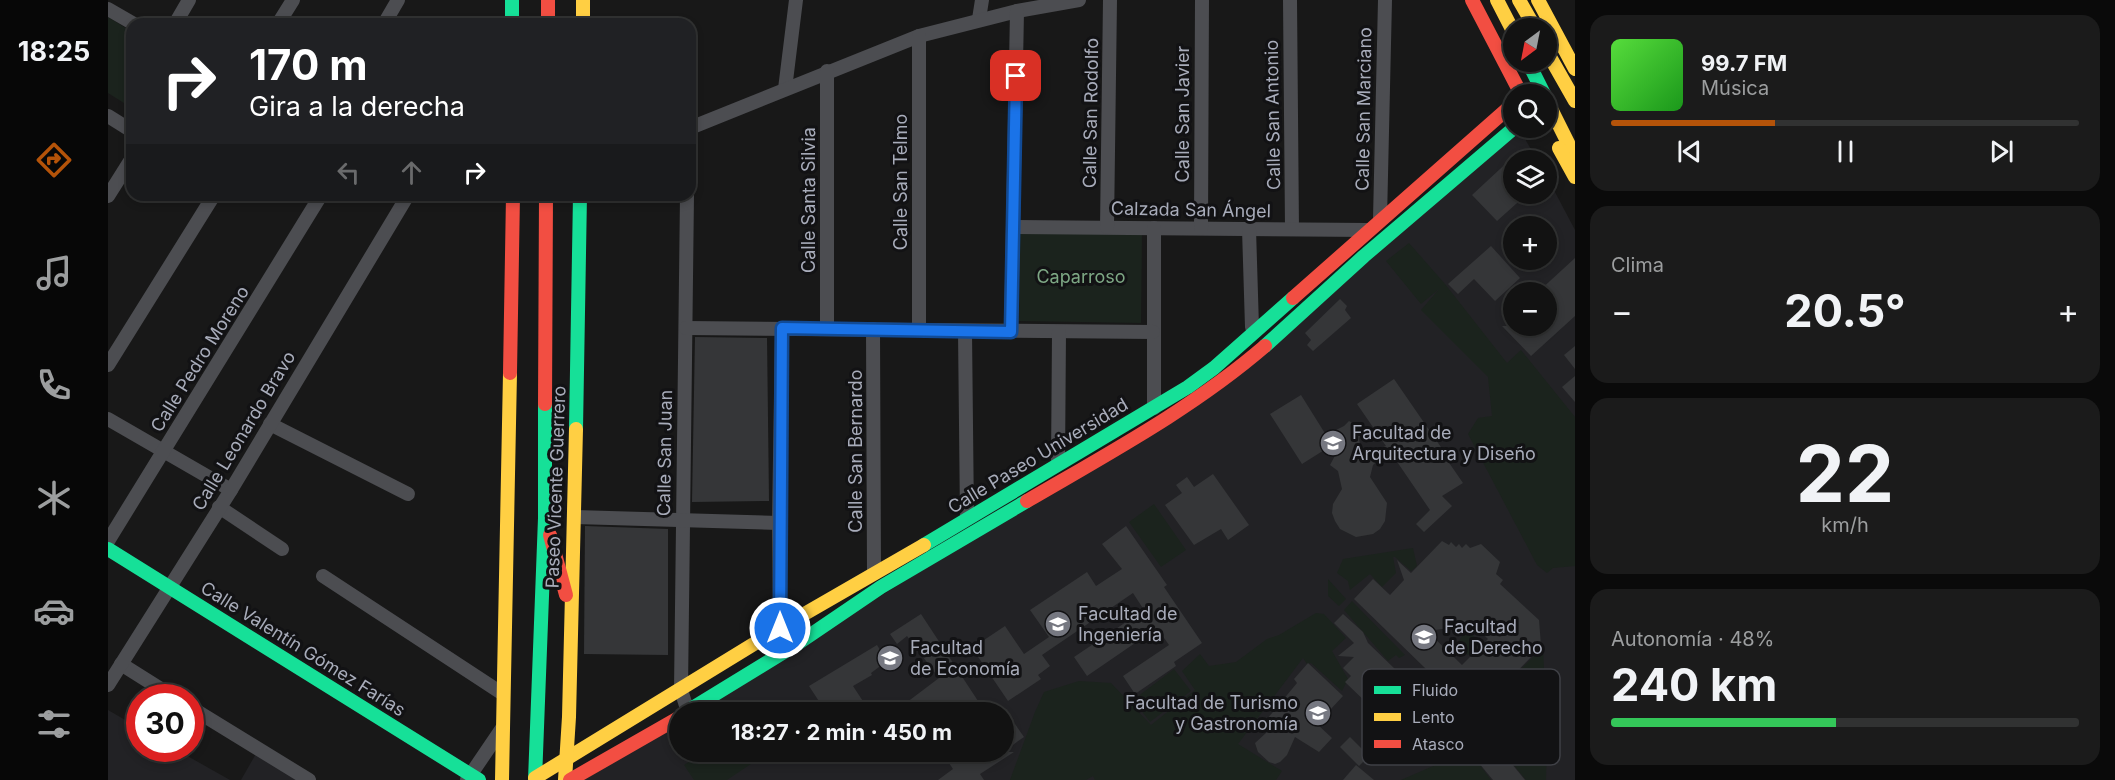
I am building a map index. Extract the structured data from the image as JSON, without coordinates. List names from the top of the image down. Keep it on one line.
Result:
{"streets":{"main road":["Calle Paseo Universidad","Paseo Vicente Guerrero","Calle Valentín Gómez Farías"],"street":["Calle San Marciano","Calle San Rodolfo","Calle San Javier","Calle San Antonio","Calle San Telmo","Calle Santa Silvia","Calzada San Ángel","Calle Pedro Moreno","Calle Leonardo Bravo","Calle San Bernardo","Calle San Juan"]},"crossings":[["Calle San Marciano","Calle Paseo Universidad"],["Calle San Rodolfo","Calzada San Ángel"],["Calle San Javier","Calzada San Ángel"],["Calle San Antonio","Calzada San Ángel"],["Calzada San Ángel","Calle Paseo Universidad"],["Calle Leonardo Bravo","Calle Valentín Gómez Farías"],["Calle San Bernardo","Calle Paseo Universidad"],["Calle San Juan","Calle Paseo Universidad"],["Calle Paseo Universidad","Paseo Vicente Guerrero"]],"parks":["Caparroso"],"places":{"school or university":["Facultad de Arquitectura y Diseño","Facultad de Ingeniería","Facultad de Derecho","Facultad de Economía","Facultad de Turismo y Gastronomía"]},"legend":["Fluido","Lento","Atasco"],"north":"bottom left","page":{"tabs":"18:25","map_buttons":["+","−"],"turn":["170 m","Gira a la derecha"],"song":["99.7 FM","Música"],"tile":["Clima",["22","km/h"],["Autonomía · 48%","240 km"]],"heat":["−","20.5°","+"],"limit":"30","trip":"18:27 · 2 min · 450 m"}}
